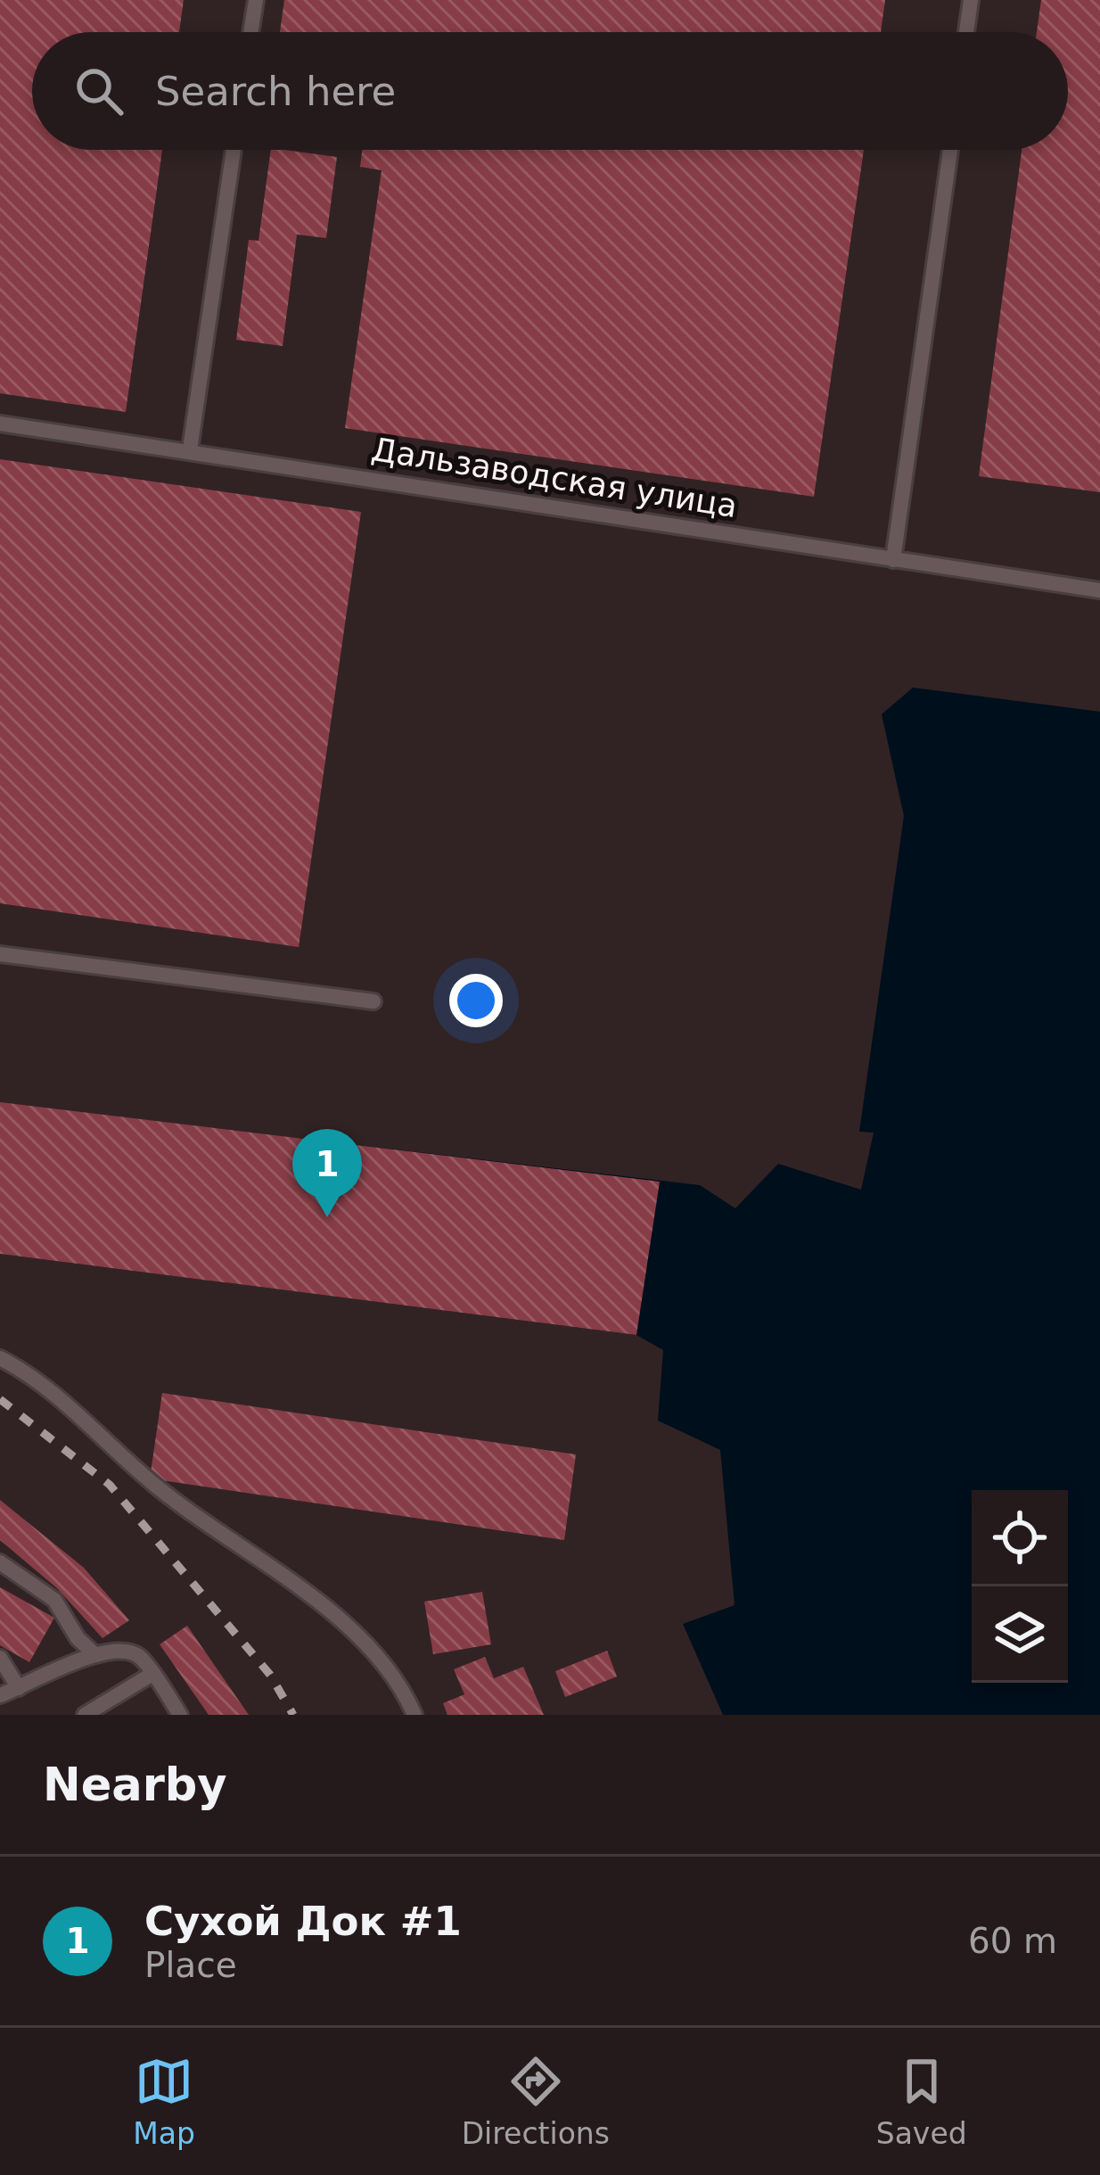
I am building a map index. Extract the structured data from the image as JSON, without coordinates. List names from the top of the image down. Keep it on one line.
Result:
{"streets":{"lane":["Дальзаводская улица"]},"page":{"search":"Search here","pins":"1","heading":"Nearby","list":[{"mark":"1","name":"Сухой Док #1","note":"Place","value":"60 m"}],"nav":["Map","Directions","Saved"]}}
